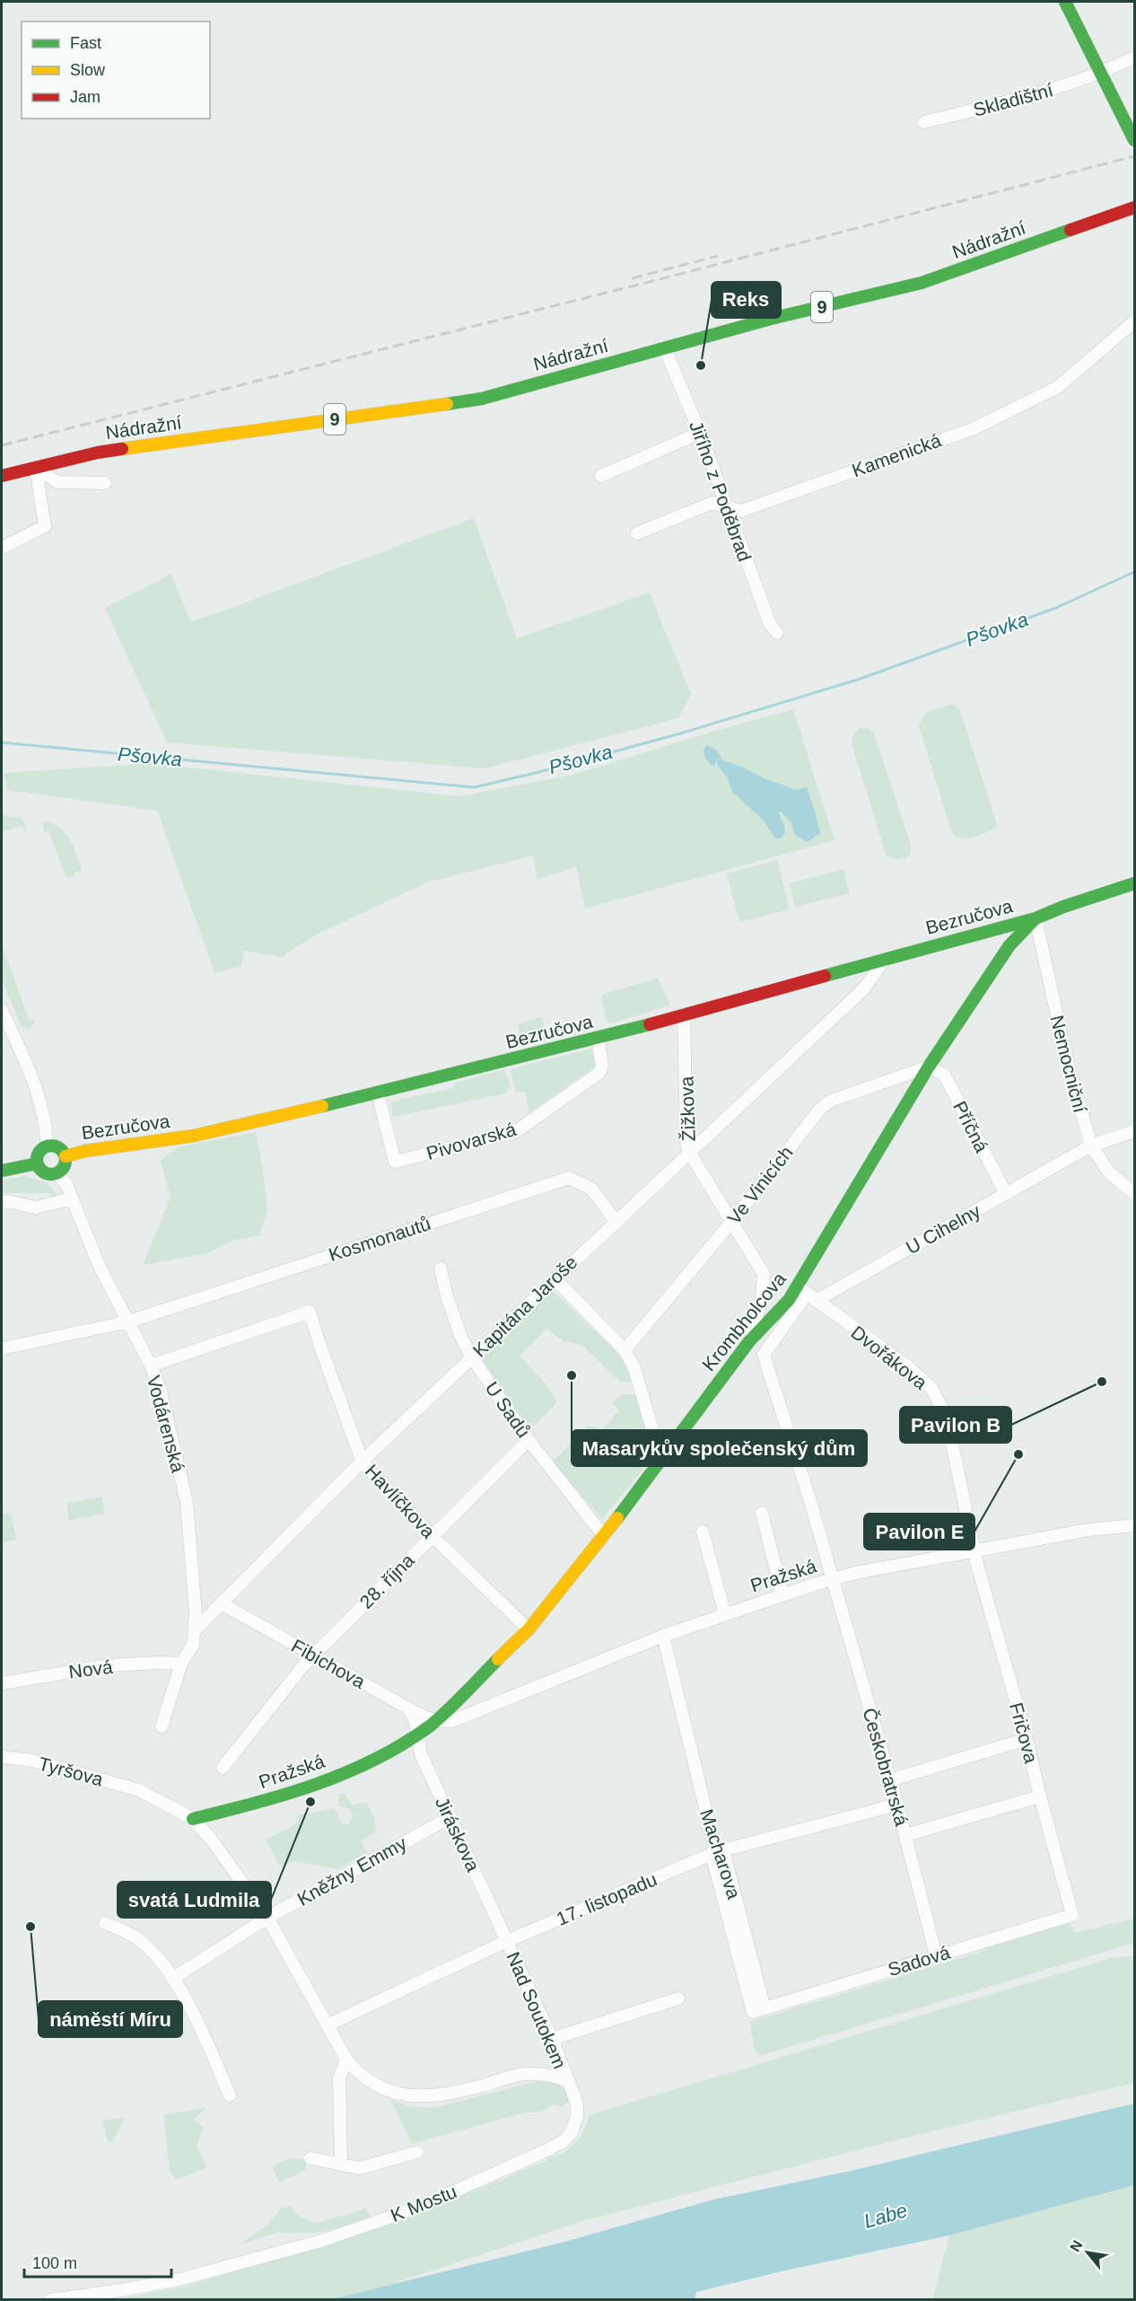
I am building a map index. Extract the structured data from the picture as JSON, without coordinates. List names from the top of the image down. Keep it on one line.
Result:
{"streets":{"street":["Skladištní","Nádražní","9","Kamenická","Jiřího z Poděbrad","Bezručova","Nemocniční","Žižkova","Příčná","Pivovarská","Ve Vinicích","U Cihelny","Kosmonautů","Kapitána Jaroše","Krombholcova","Dvořákova","U Sadů","Vodárenská","Havlíčkova","Pražská","28. října","Fibichova","Nová","Fričova","Českobratrská","Tyršova","Jiráskova","Macharova","Kněžny Emmy","17. listopadu","Sadová","Nad Soutokem","K Mostu"]},"crossings":[["Nádražní","Jiřího z Poděbrad"],["Kamenická","Jiřího z Poděbrad"],["Bezručova","Nemocniční"],["Bezručova","Žižkova"],["Bezručova","Pivovarská"],["Bezručova","Kapitána Jaroše"],["Bezručova","Krombholcova"],["Bezručova","Vodárenská"],["Nemocniční","U Cihelny"],["Nemocniční","Krombholcova"],["Žižkova","Ve Vinicích"],["Žižkova","Kapitána Jaroše"],["Žižkova","Krombholcova"],["Příčná","Ve Vinicích"],["Příčná","U Cihelny"],["Příčná","Krombholcova"],["Ve Vinicích","Krombholcova"],["U Cihelny","Krombholcova"],["U Cihelny","Dvořákova"],["U Cihelny","Českobratrská"],["Kosmonautů","Kapitána Jaroše"],["Kosmonautů","Vodárenská"],["Kapitána Jaroše","U Sadů"],["Kapitána Jaroše","Vodárenská"],["Kapitána Jaroše","Havlíčkova"],["Kapitána Jaroše","Fibichova"],["Kapitána Jaroše","Nová"],["Krombholcova","Dvořákova"],["Krombholcova","U Sadů"],["Krombholcova","Havlíčkova"],["Krombholcova","Pražská"],["Krombholcova","Fibichova"],["Krombholcova","Českobratrská"],["Dvořákova","Pražská"],["Dvořákova","Fričova"],["Dvořákova","Českobratrská"],["U Sadů","28. října"],["Vodárenská","Havlíčkova"],["Havlíčkova","28. října"],["Pražská","Fibichova"],["Pražská","Fričova"],["Pražská","Českobratrská"],["Pražská","Tyršova"],["Pražská","Jiráskova"],["Pražská","Macharova"],["28. října","Fibichova"],["Fričova","Sadová"],["Českobratrská","17. listopadu"],["Českobratrská","Sadová"],["Jiráskova","Kněžny Emmy"],["Jiráskova","17. listopadu"],["Jiráskova","Nad Soutokem"],["Macharova","17. listopadu"],["Macharova","Sadová"],["17. listopadu","Nad Soutokem"],["Nad Soutokem","K Mostu"]],"water":["Pšovka","Labe"],"places":["Reks","Masarykův společenský dům","Pavilon B","Pavilon E","svatá Ludmila","náměstí Míru"],"legend":["Fast","Slow","Jam"],"scale_bar":"100 m","north":"top left"}
